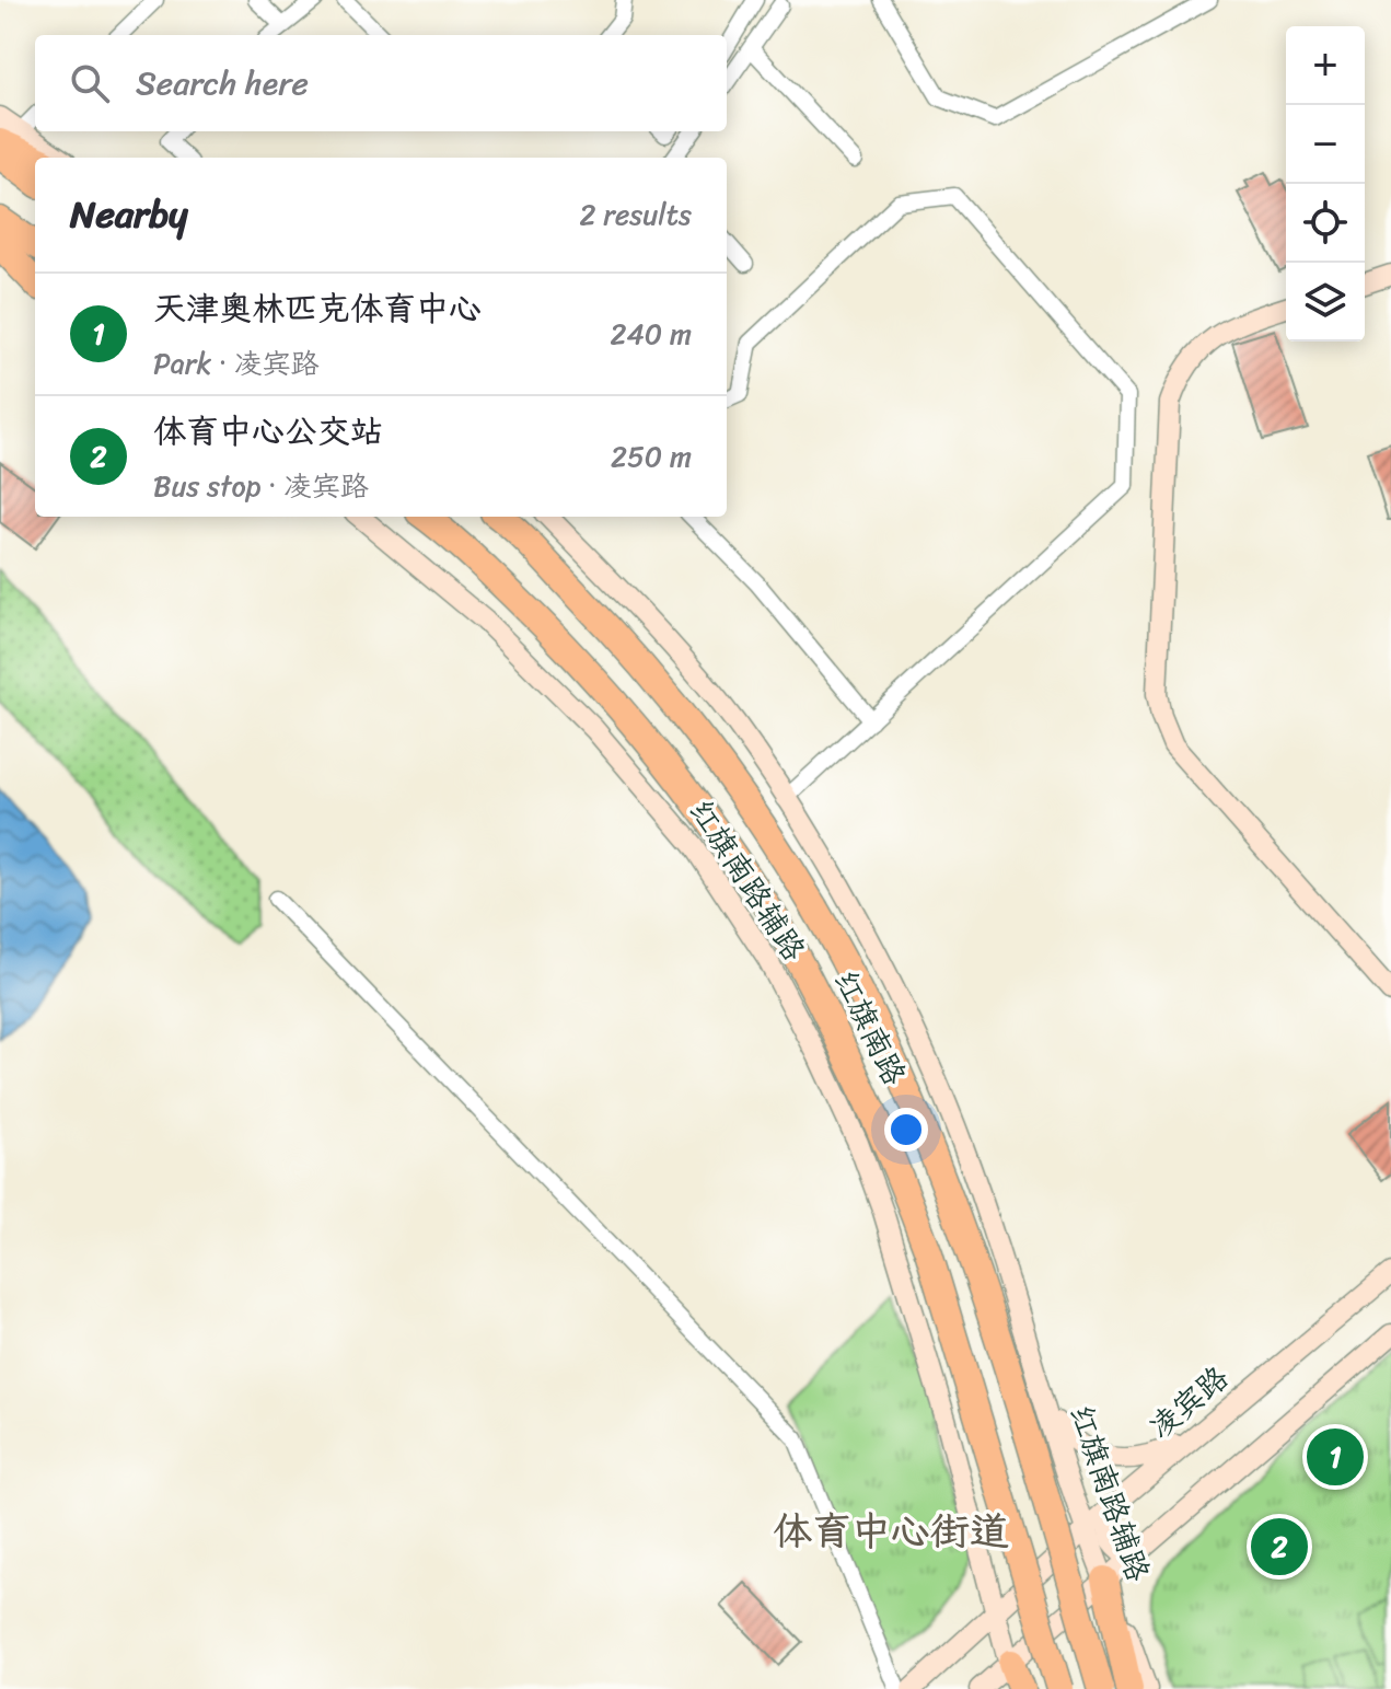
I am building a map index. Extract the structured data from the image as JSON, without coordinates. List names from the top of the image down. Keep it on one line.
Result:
{"streets":{"highway":["红旗南路"],"main road":["红旗南路辅路","凌宾路"]},"crossings":[["红旗南路辅路","凌宾路"]],"districts":["体育中心街道"],"page":{"map_buttons":["+","−"],"search":"Search here","heading":["Nearby","2 results"],"list":[{"mark":"1","name":"天津奥林匹克体育中心","note":"Park · 凌宾路","value":"240 m"},{"mark":"2","name":"体育中心公交站","note":"Bus stop · 凌宾路","value":"250 m"}],"pins":["1","2"]}}
